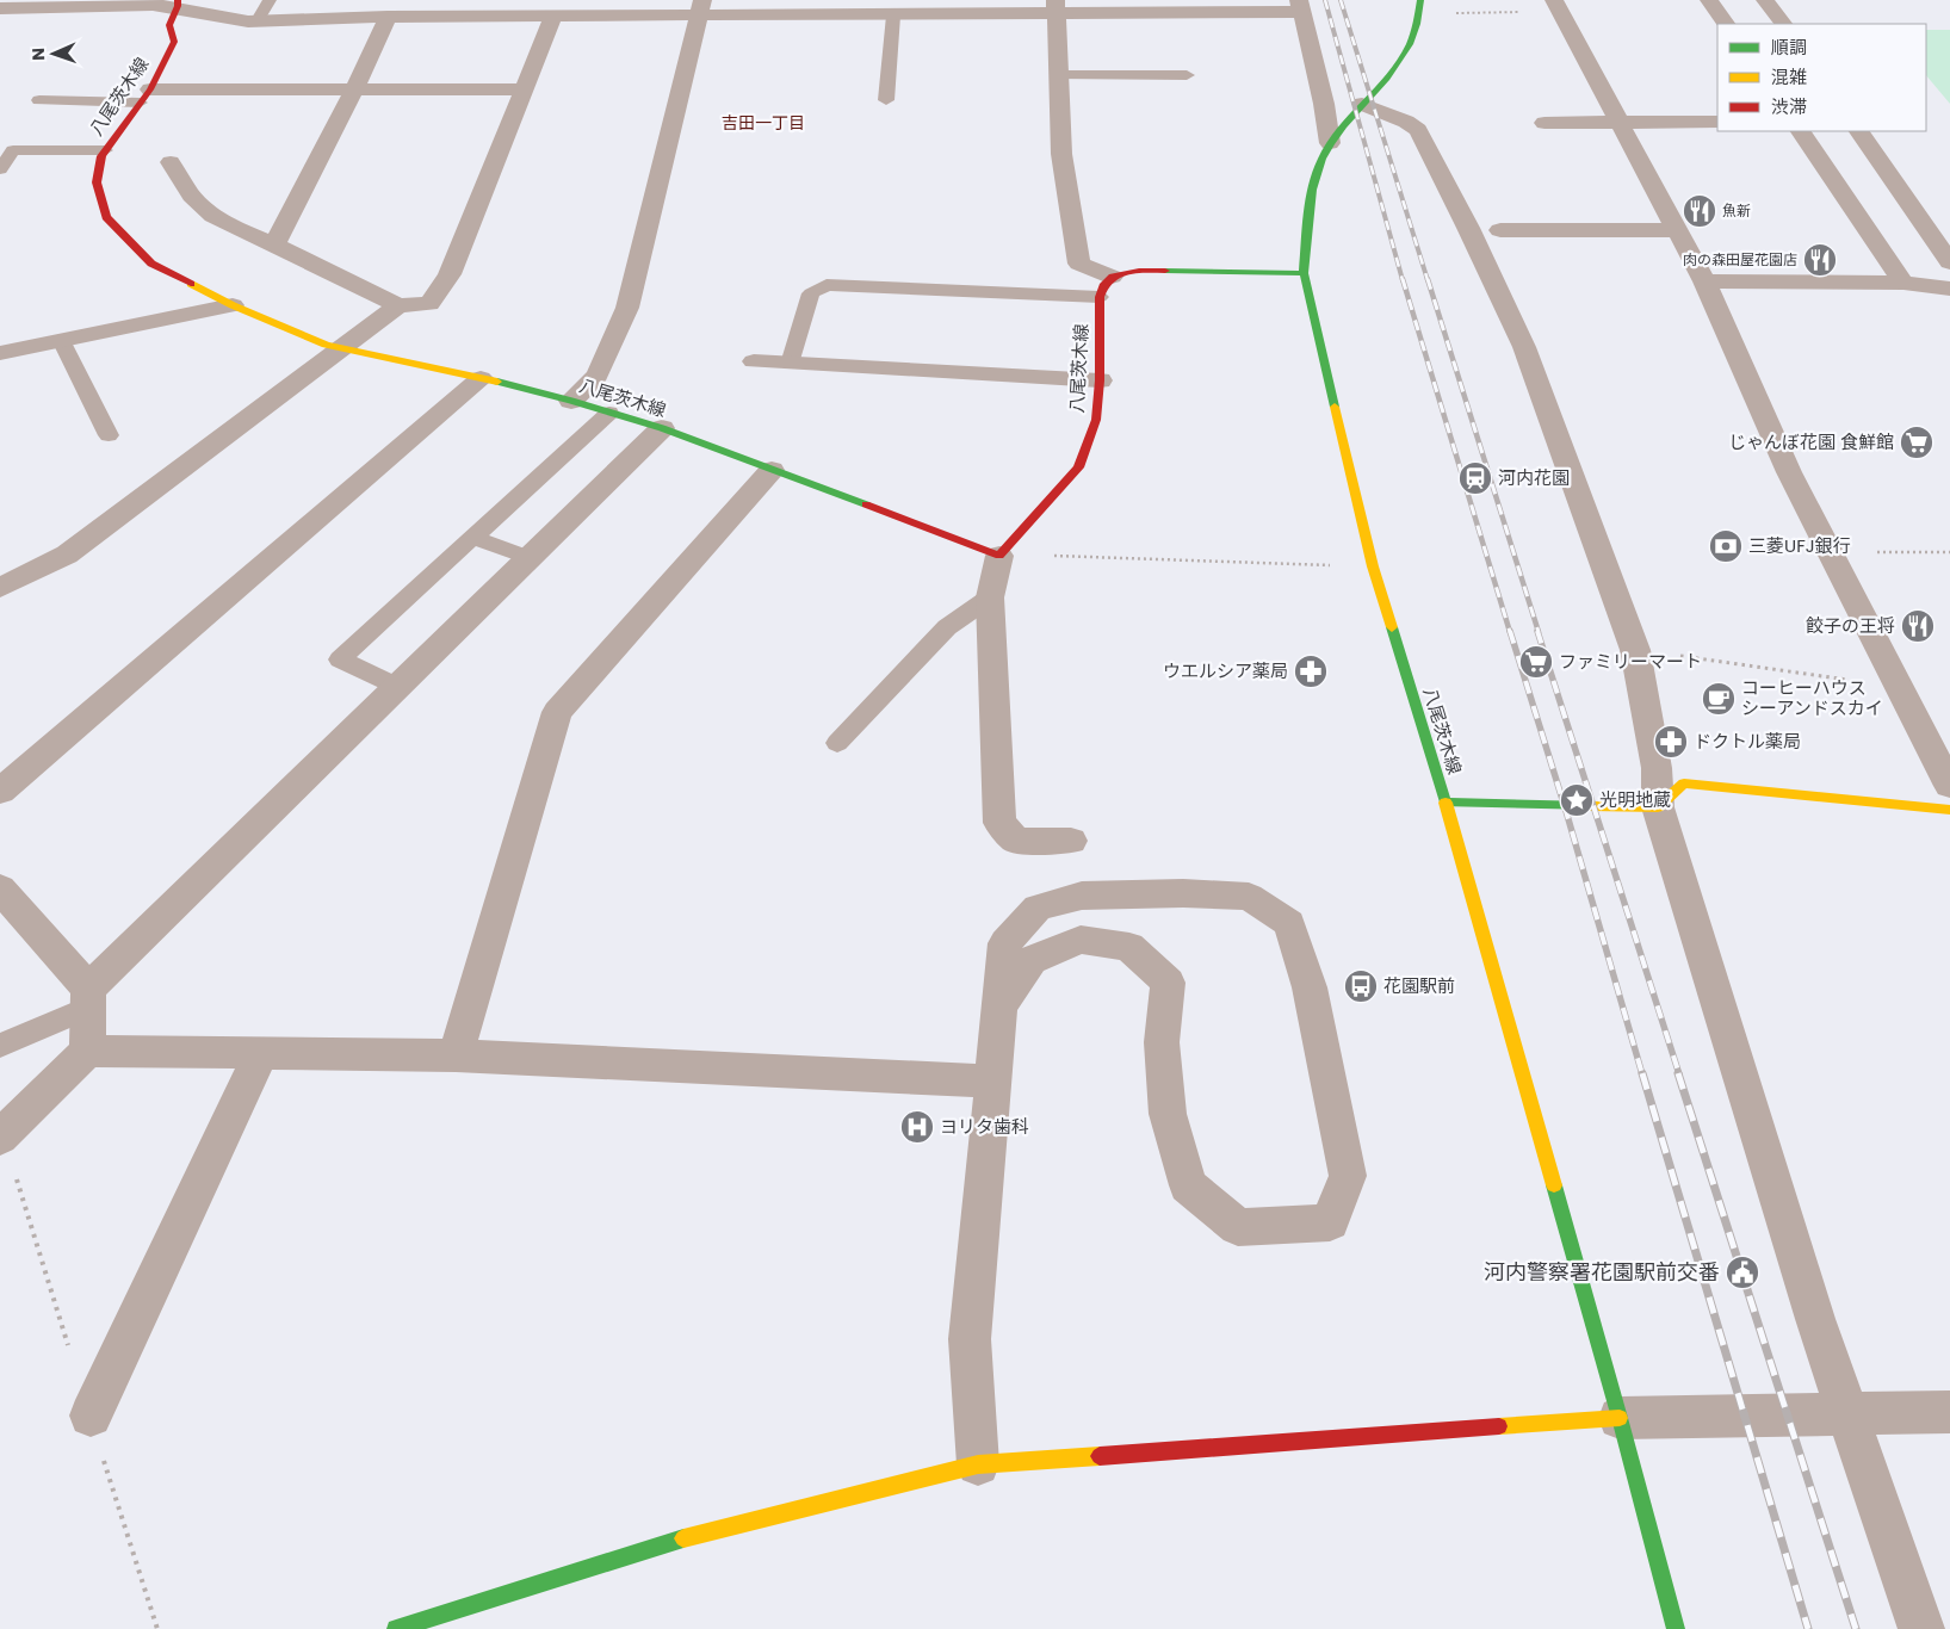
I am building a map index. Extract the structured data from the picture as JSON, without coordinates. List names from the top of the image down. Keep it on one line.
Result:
{"streets":{"main road":["八尾茨木線"]},"districts":["吉田一丁目"],"places":{"restaurant":["魚新","肉の森田屋花園店","餃子の王将"],"supermarket":["じゃんぼ花園 食鮮館","ファミリーマート"],"station":["河内花園"],"bank":["三菱UFJ銀行"],"pharmacy":["ウエルシア薬局","ドクトル薬局"],"cafe":["コーヒーハウス シーアンドスカイ"],"place":["光明地蔵"],"bus stop":["花園駅前"],"hospital":["ヨリタ歯科"],"public building":["河内警察署花園駅前交番"]},"legend":["順調","混雑","渋滞"],"north":"left"}
